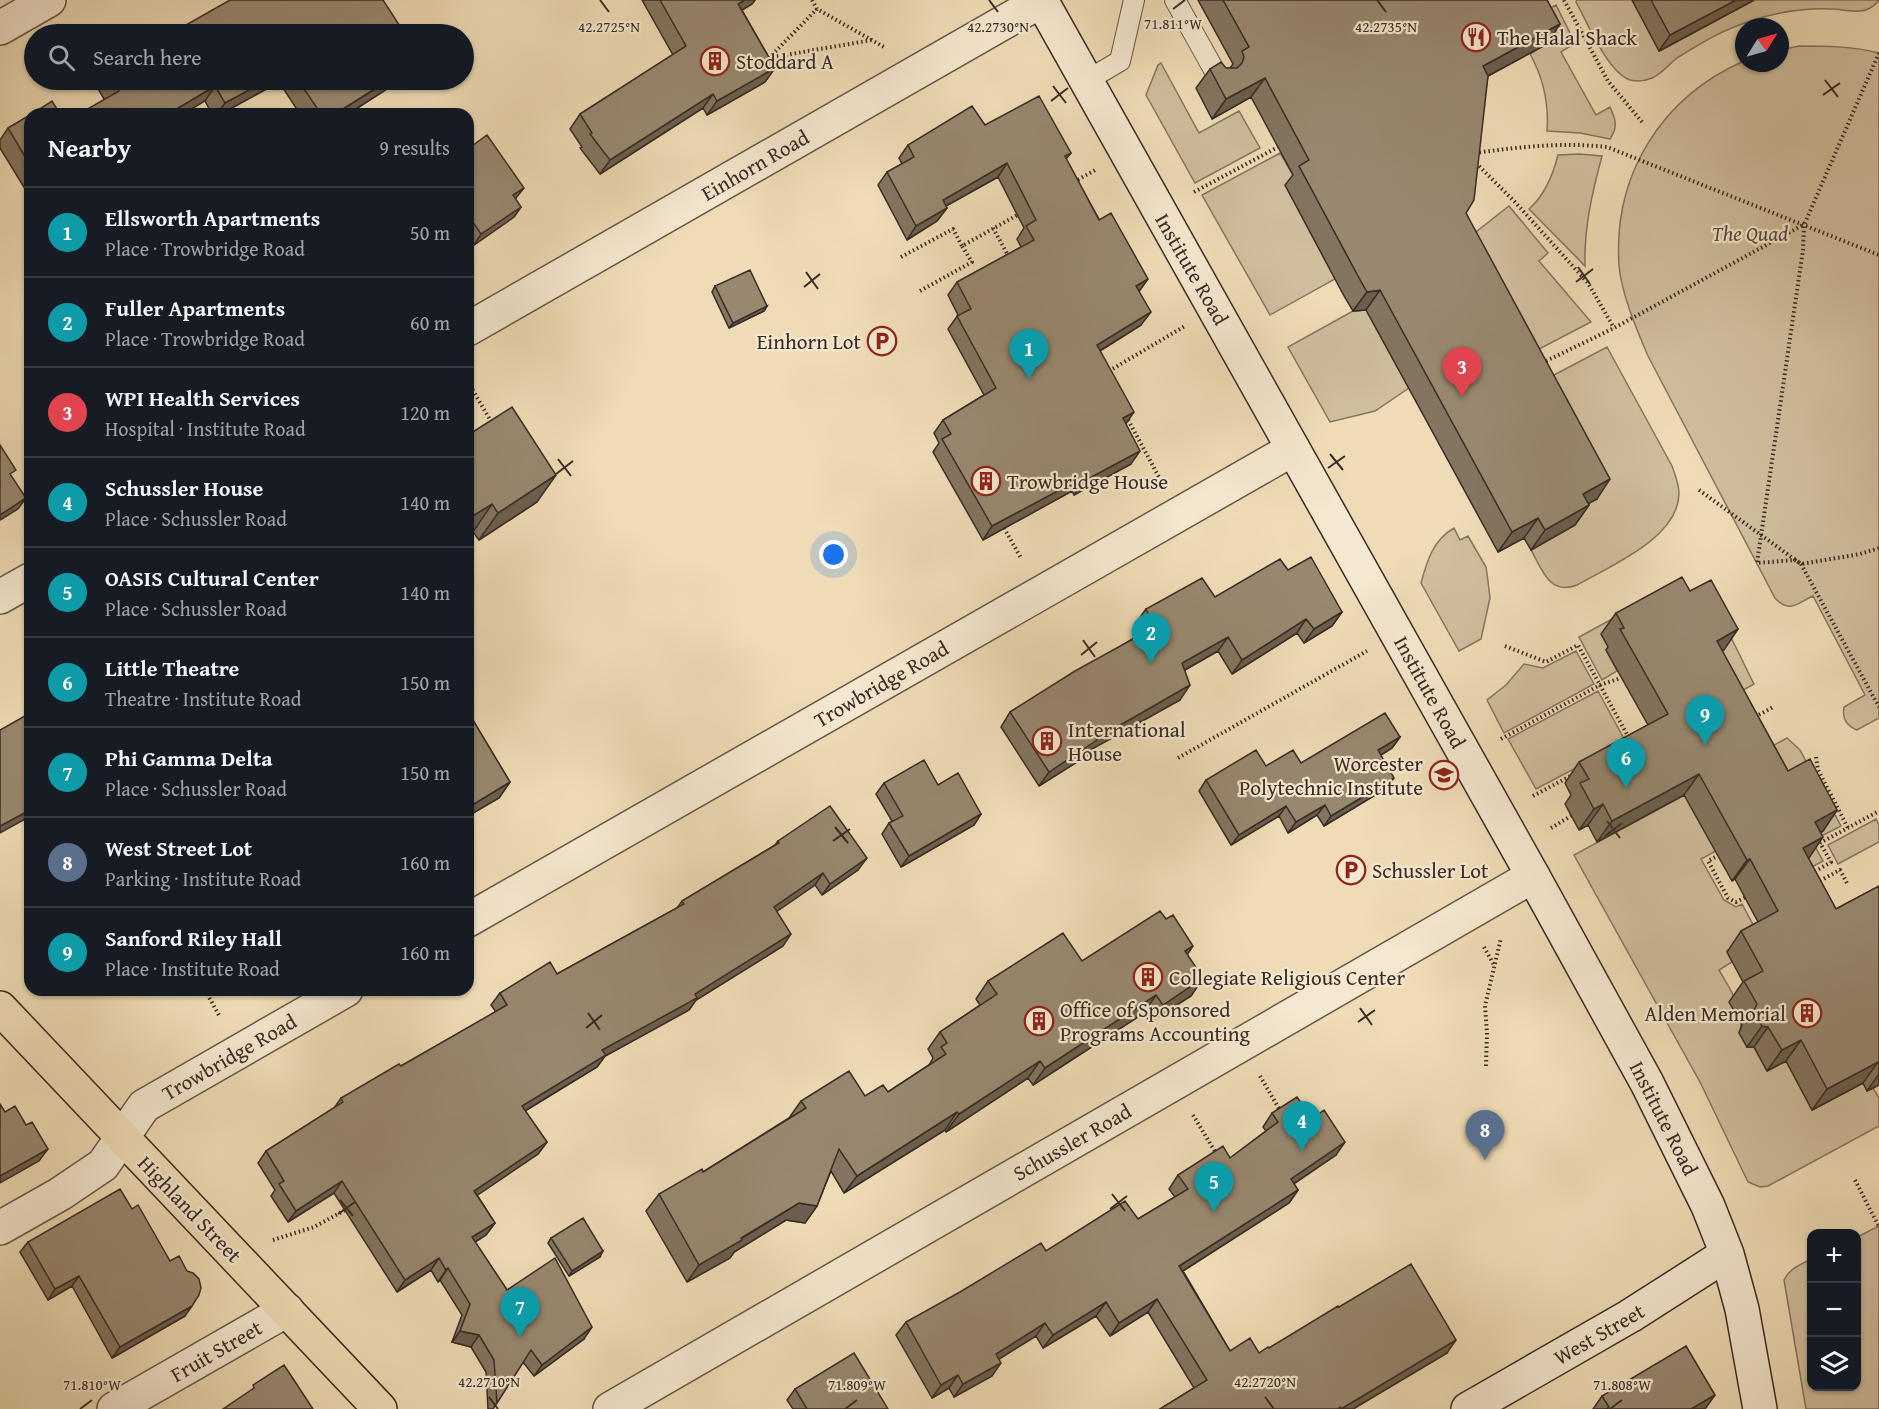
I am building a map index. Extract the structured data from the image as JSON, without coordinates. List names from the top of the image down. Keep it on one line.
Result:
{"streets":{"highway":["Highland Street"],"street":["Einhorn Road","Institute Road","Trowbridge Road","Schussler Road","West Street","Fruit Street"]},"crossings":[["Einhorn Road","Institute Road"],["Institute Road","Trowbridge Road"],["Institute Road","Schussler Road"],["Institute Road","West Street"],["Trowbridge Road","Highland Street"],["Highland Street","Fruit Street"]],"parks":["The Quad"],"places":{"restaurant":["The Halal Shack"],"building":["Stoddard A","Trowbridge House","International House","Collegiate Religious Center","Alden Memorial","Office of Sponsored Programs Accounting"],"parking":["Einhorn Lot","Schussler Lot"],"school or university":["Worcester Polytechnic Institute"]},"north":"top right","page":{"search":"Search here","heading":["Nearby","9 results"],"list":[{"mark":"1","name":"Ellsworth Apartments","note":"Place · Trowbridge Road","value":"50 m"},{"mark":"2","name":"Fuller Apartments","note":"Place · Trowbridge Road","value":"60 m"},{"mark":"3","name":"WPI Health Services","note":"Hospital · Institute Road","value":"120 m"},{"mark":"4","name":"Schussler House","note":"Place · Schussler Road","value":"140 m"},{"mark":"5","name":"OASIS Cultural Center","note":"Place · Schussler Road","value":"140 m"},{"mark":"6","name":"Little Theatre","note":"Theatre · Institute Road","value":"150 m"},{"mark":"7","name":"Phi Gamma Delta","note":"Place · Schussler Road","value":"150 m"},{"mark":"8","name":"West Street Lot","note":"Parking · Institute Road","value":"160 m"},{"mark":"9","name":"Sanford Riley Hall","note":"Place · Institute Road","value":"160 m"}],"pins":["1","3","2","9","6","4","8","5","7"],"map_buttons":["+","−"]},"coordinates":["71.811°W","42.2725°N","42.2730°N","42.2735°N","42.2710°N","42.2720°N","71.810°W","71.809°W","71.808°W"]}
